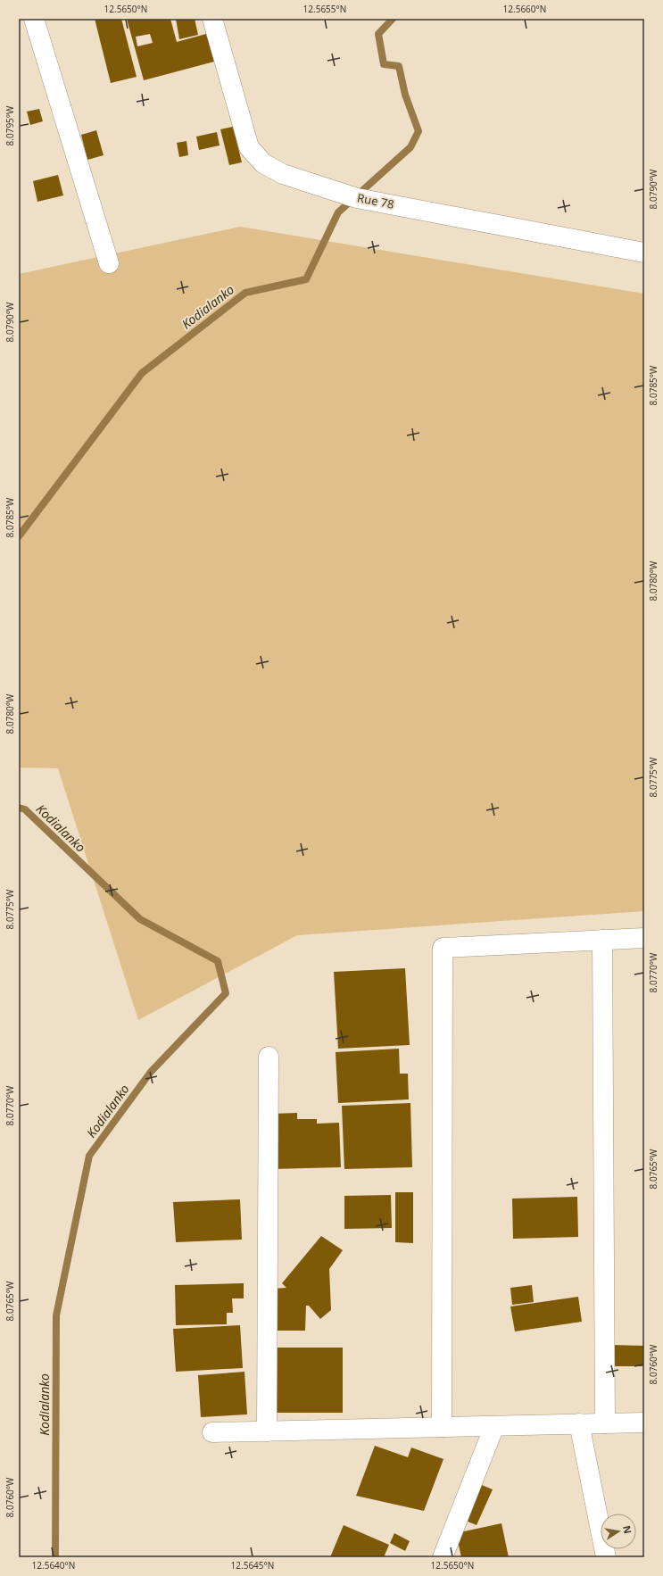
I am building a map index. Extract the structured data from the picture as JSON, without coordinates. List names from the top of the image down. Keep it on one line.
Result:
{"streets":{"street":["Rue 78"]},"water":["Kodialanko"],"north":"right","coordinates":["12.5650°N","12.5655°N","12.5660°N","8.0795°W","8.0790°W","8.0785°W","8.0780°W","8.0775°W","8.0770°W","8.0765°W","8.0760°W","12.5640°N","12.5645°N"]}
